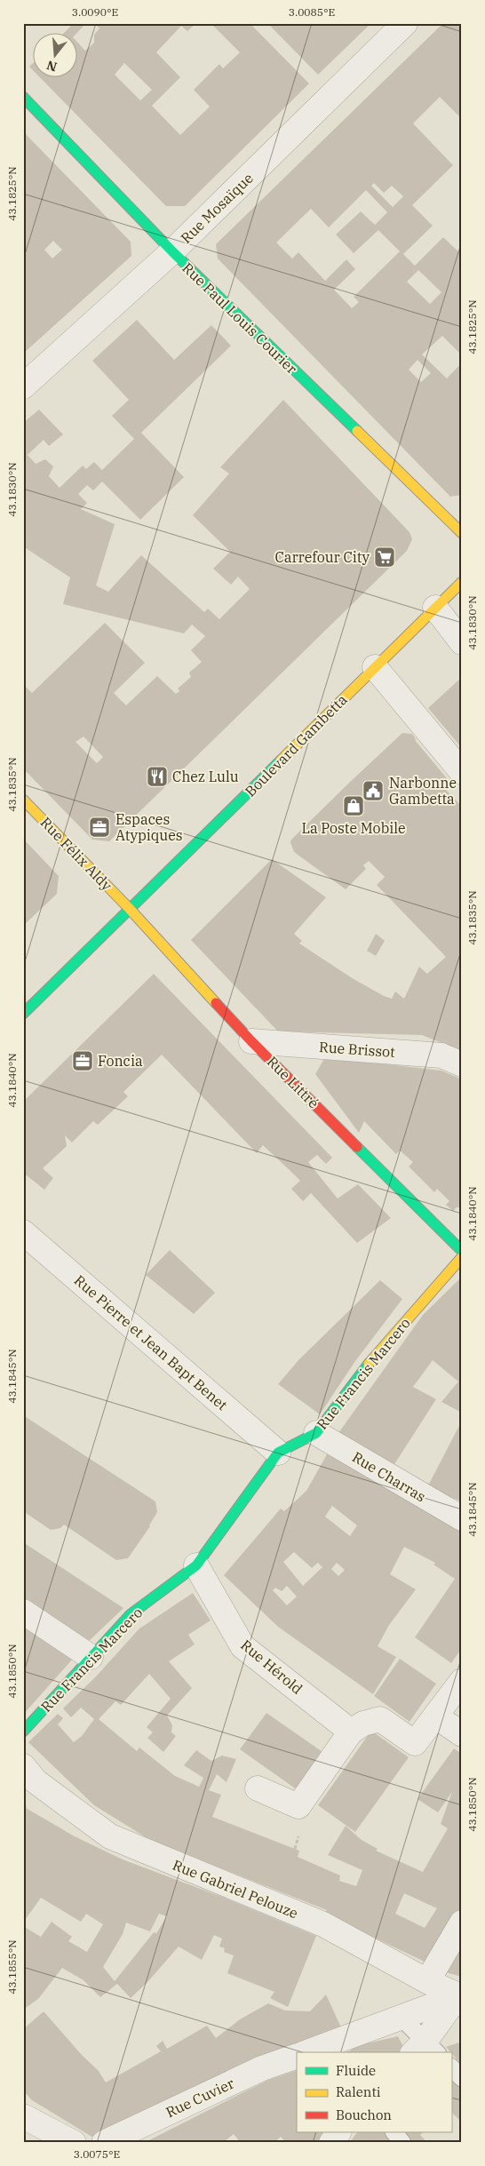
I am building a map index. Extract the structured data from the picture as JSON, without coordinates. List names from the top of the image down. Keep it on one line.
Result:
{"streets":{"street":["Rue Mosaïque","Rue Paul Louis Courier","Boulevard Gambetta","Rue Félix Aldy","Rue Brissot","Rue Littré","Rue Pierre et Jean Bapt Benet","Rue Francis Marcero","Rue Charras","Rue Hérold","Rue Gabriel Pelouze","Rue Cuvier"]},"crossings":[["Rue Mosaïque","Rue Paul Louis Courier"],["Boulevard Gambetta","Rue Félix Aldy"],["Boulevard Gambetta","Rue Littré"],["Rue Félix Aldy","Rue Littré"],["Rue Brissot","Rue Littré"],["Rue Pierre et Jean Bapt Benet","Rue Francis Marcero"],["Rue Francis Marcero","Rue Charras"],["Rue Francis Marcero","Rue Hérold"]],"places":{"supermarket":["Carrefour City"],"restaurant":["Chez Lulu"],"public building":["Narbonne Gambetta"],"shop":["La Poste Mobile"],"office":["Espaces Atypiques","Foncia"]},"legend":["Fluide","Ralenti","Bouchon"],"north":"bottom","coordinates":["3.0090°E","3.0085°E","43.1825°N","43.1830°N","43.1835°N","43.1840°N","43.1845°N","43.1850°N","43.1855°N","3.0075°E"]}
